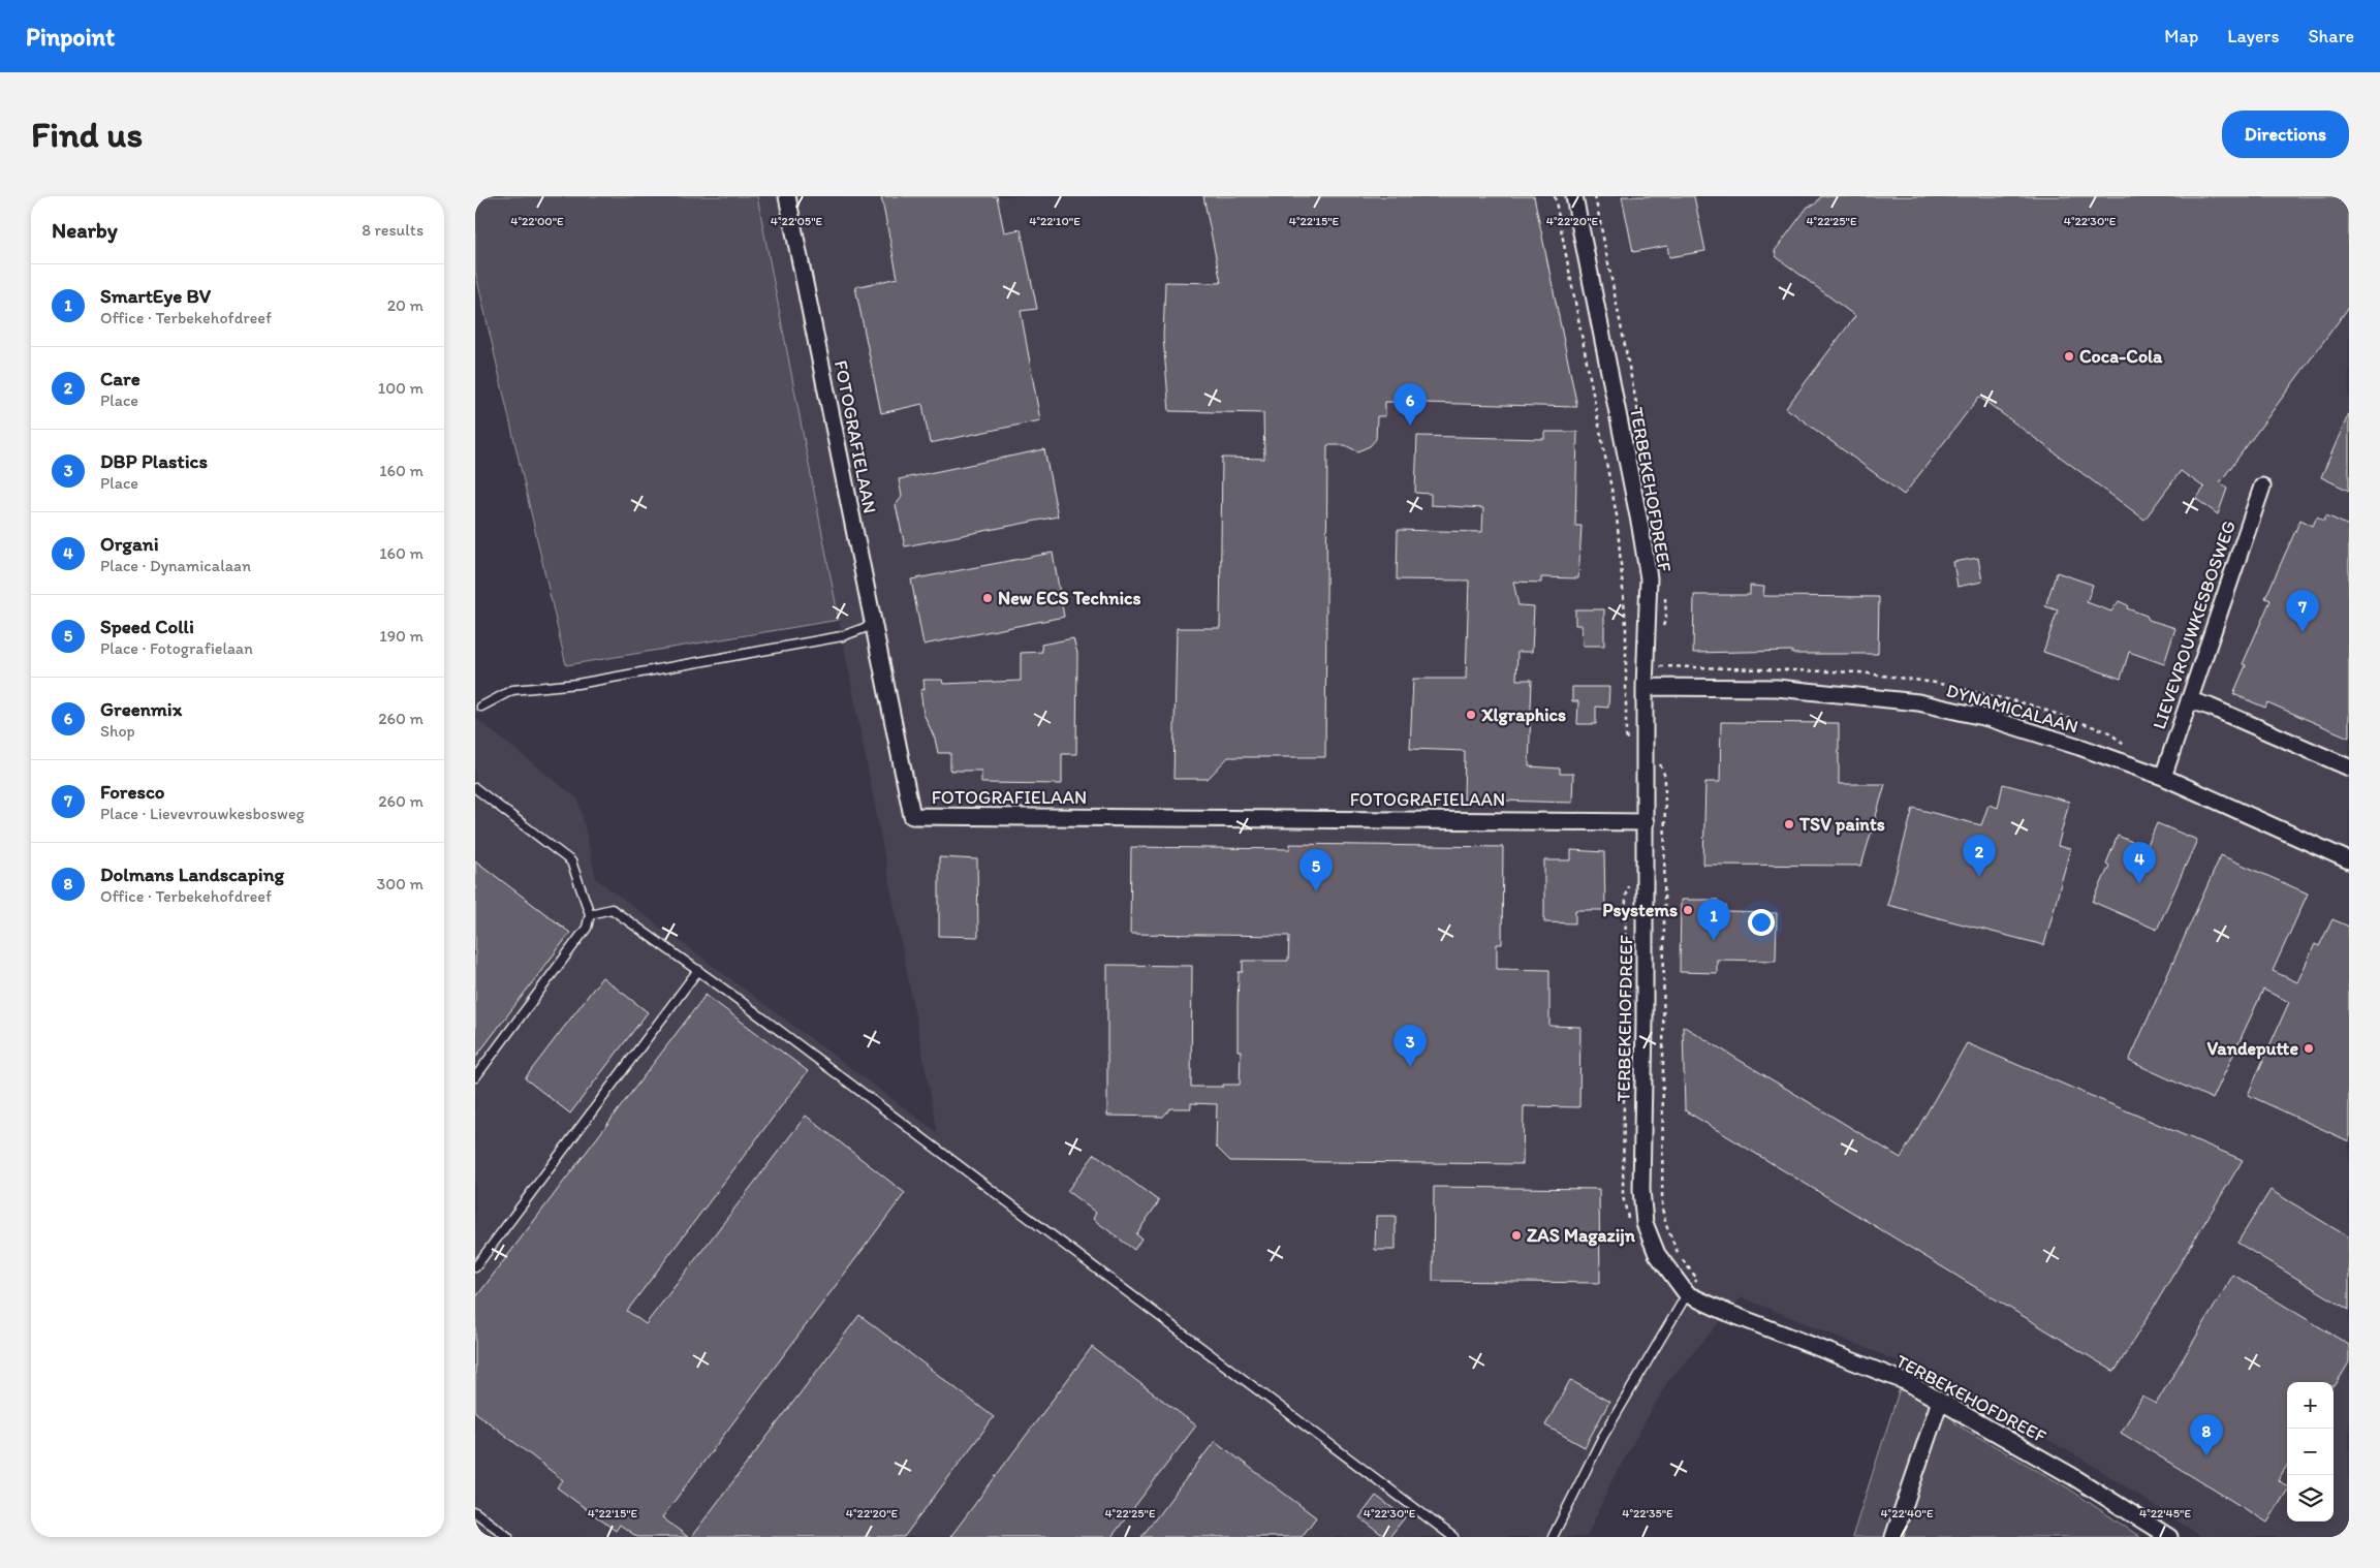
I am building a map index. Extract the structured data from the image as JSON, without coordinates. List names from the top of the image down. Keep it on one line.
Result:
{"streets":{"street":["FOTOGRAFIELAAN","TERBEKEHOFDREEF","LIEVEVROUWKESBOSWEG","DYNAMICALAAN"]},"crossings":[["FOTOGRAFIELAAN","TERBEKEHOFDREEF"],["TERBEKEHOFDREEF","DYNAMICALAAN"],["LIEVEVROUWKESBOSWEG","DYNAMICALAAN"]],"places":["Coca-Cola","New ECS Technics","Xlgraphics","TSV paints","Psystems","Vandeputte","ZAS Magazijn"],"page":{"header":"Pinpoint","nav":["Map","Layers","Share"],"buttons":"Directions","title":"Find us","heading":["Nearby","8 results"],"list":[{"mark":"1","name":"SmartEye BV","note":"Office · Terbekehofdreef","value":"20 m"},{"mark":"2","name":"Care","note":"Place","value":"100 m"},{"mark":"3","name":"DBP Plastics","note":"Place","value":"160 m"},{"mark":"4","name":"Organi","note":"Place · Dynamicalaan","value":"160 m"},{"mark":"5","name":"Speed Colli","note":"Place · Fotografielaan","value":"190 m"},{"mark":"6","name":"Greenmix","note":"Shop","value":"260 m"},{"mark":"7","name":"Foresco","note":"Place · Lievevrouwkesbosweg","value":"260 m"},{"mark":"8","name":"Dolmans Landscaping","note":"Office · Terbekehofdreef","value":"300 m"}],"pins":["6","7","2","4","5","1","3","8"],"map_buttons":["+","−"]},"coordinates":["4°22'00\"E","4°22'05\"E","4°22'10\"E","4°22'15\"E","4°22'20\"E","4°22'25\"E","4°22'30\"E","4°22'35\"E","4°22'40\"E","4°22'45\"E"]}
